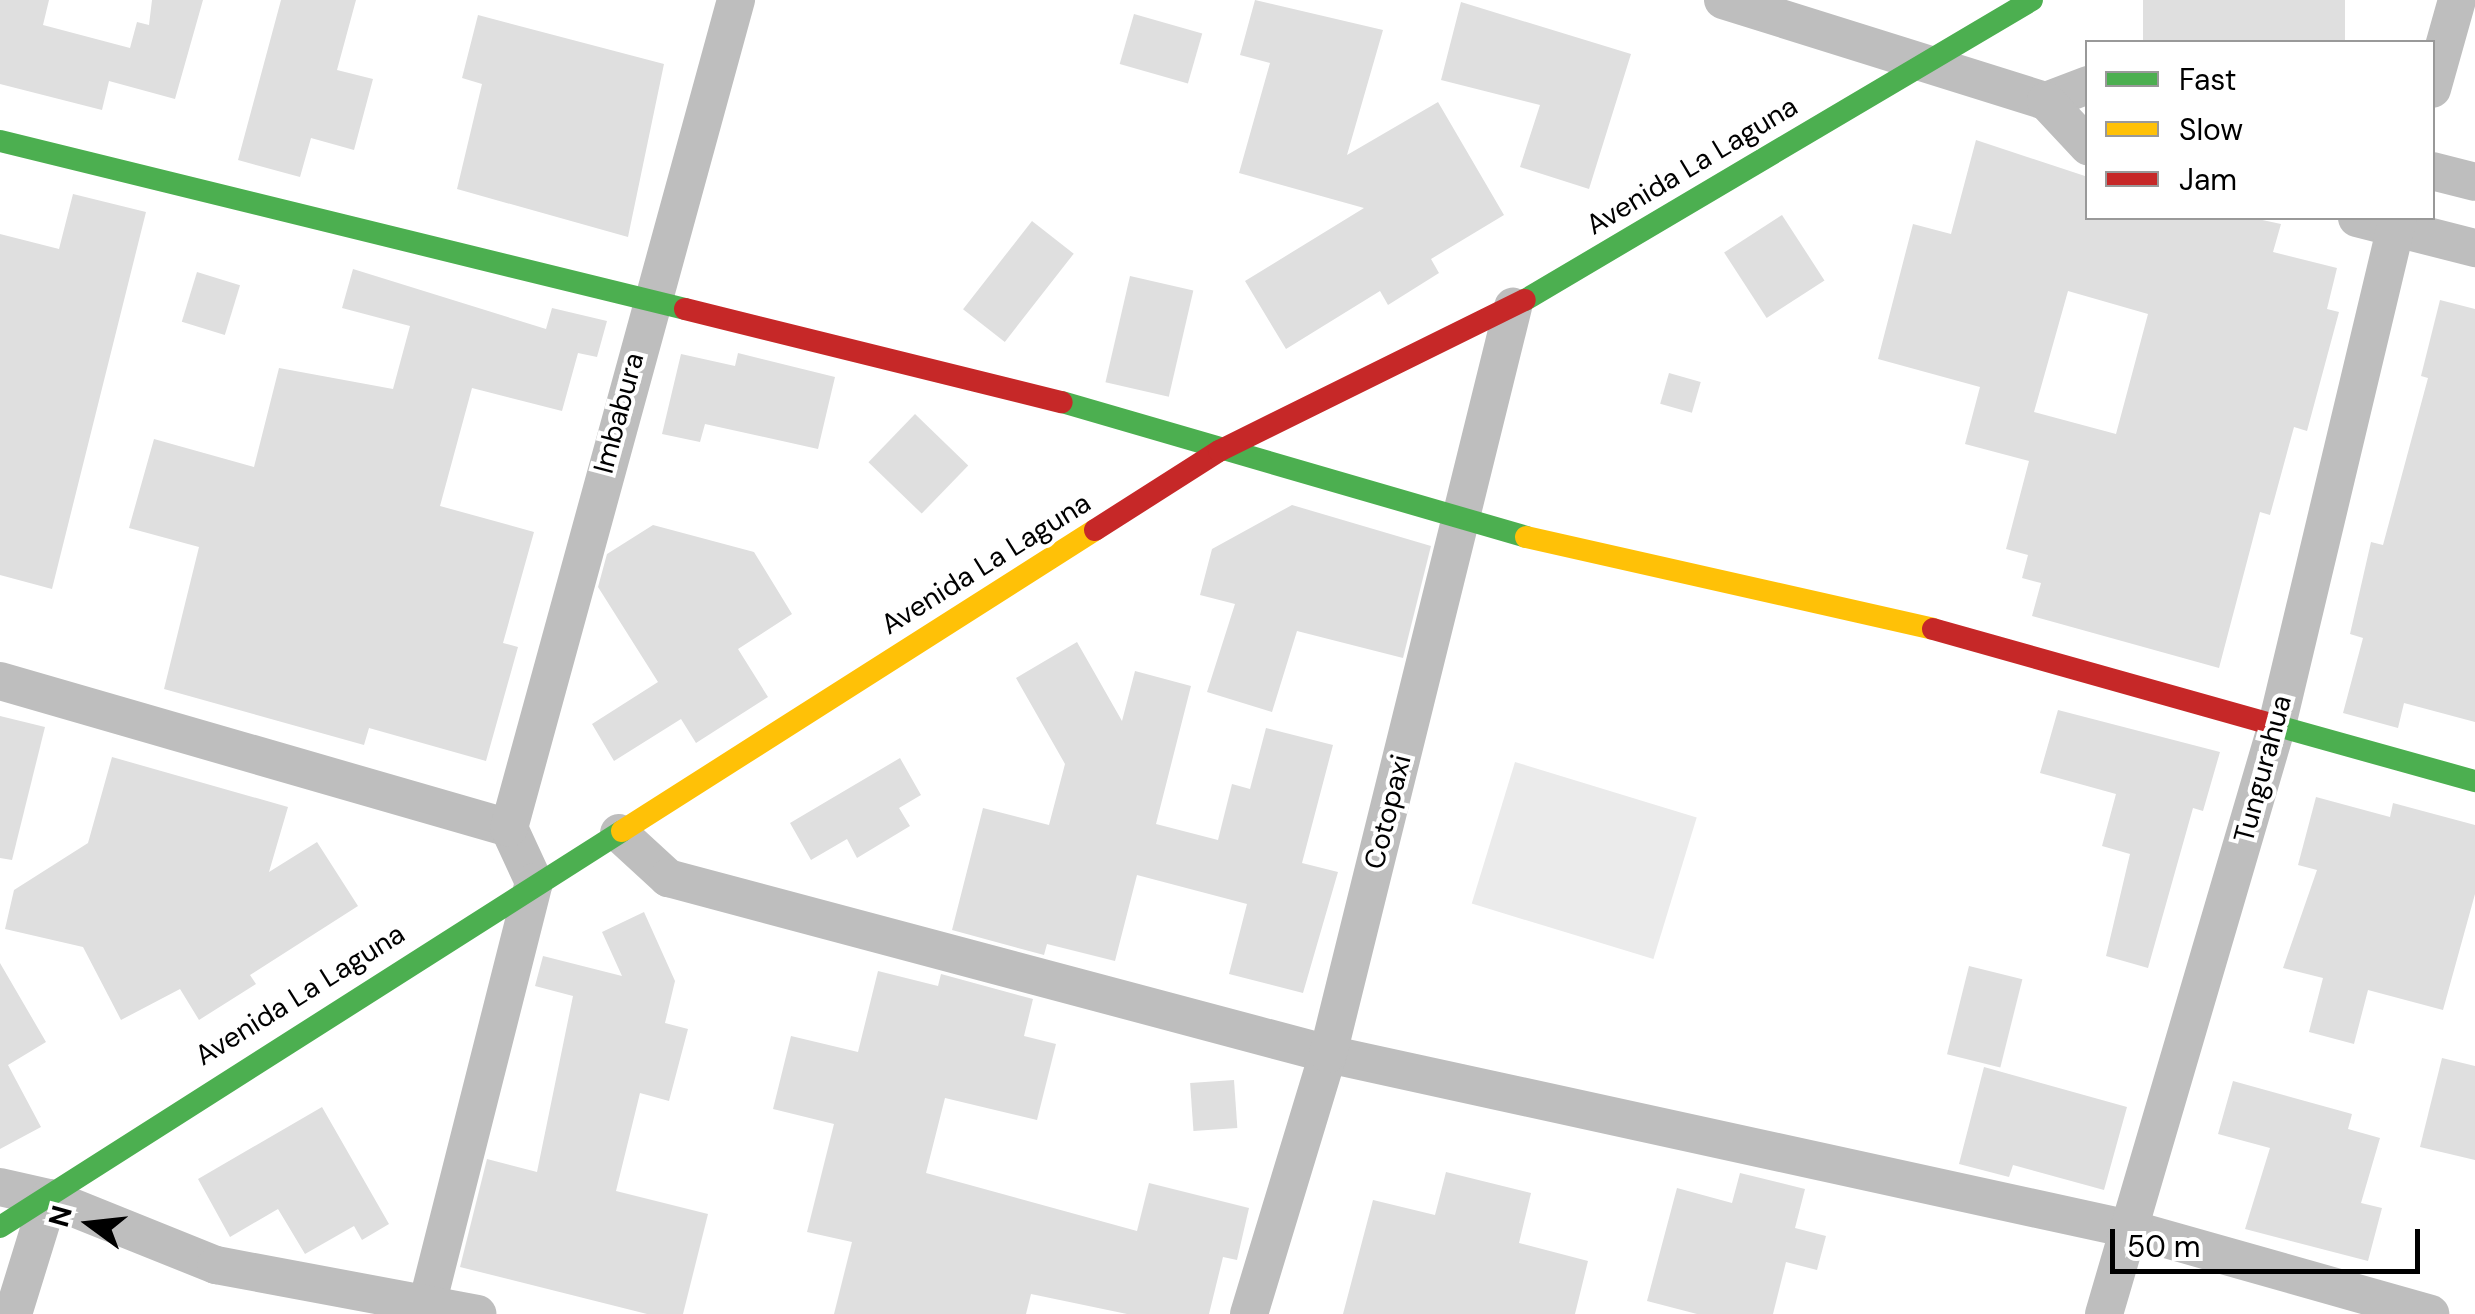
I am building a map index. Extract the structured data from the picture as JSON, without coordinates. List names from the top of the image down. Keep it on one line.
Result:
{"streets":{"street":["Avenida La Laguna","Imbabura","Tungurahua","Cotopaxi"]},"crossings":[["Avenida La Laguna","Cotopaxi"]],"legend":["Fast","Slow","Jam"],"scale_bar":"50 m","north":"left"}
